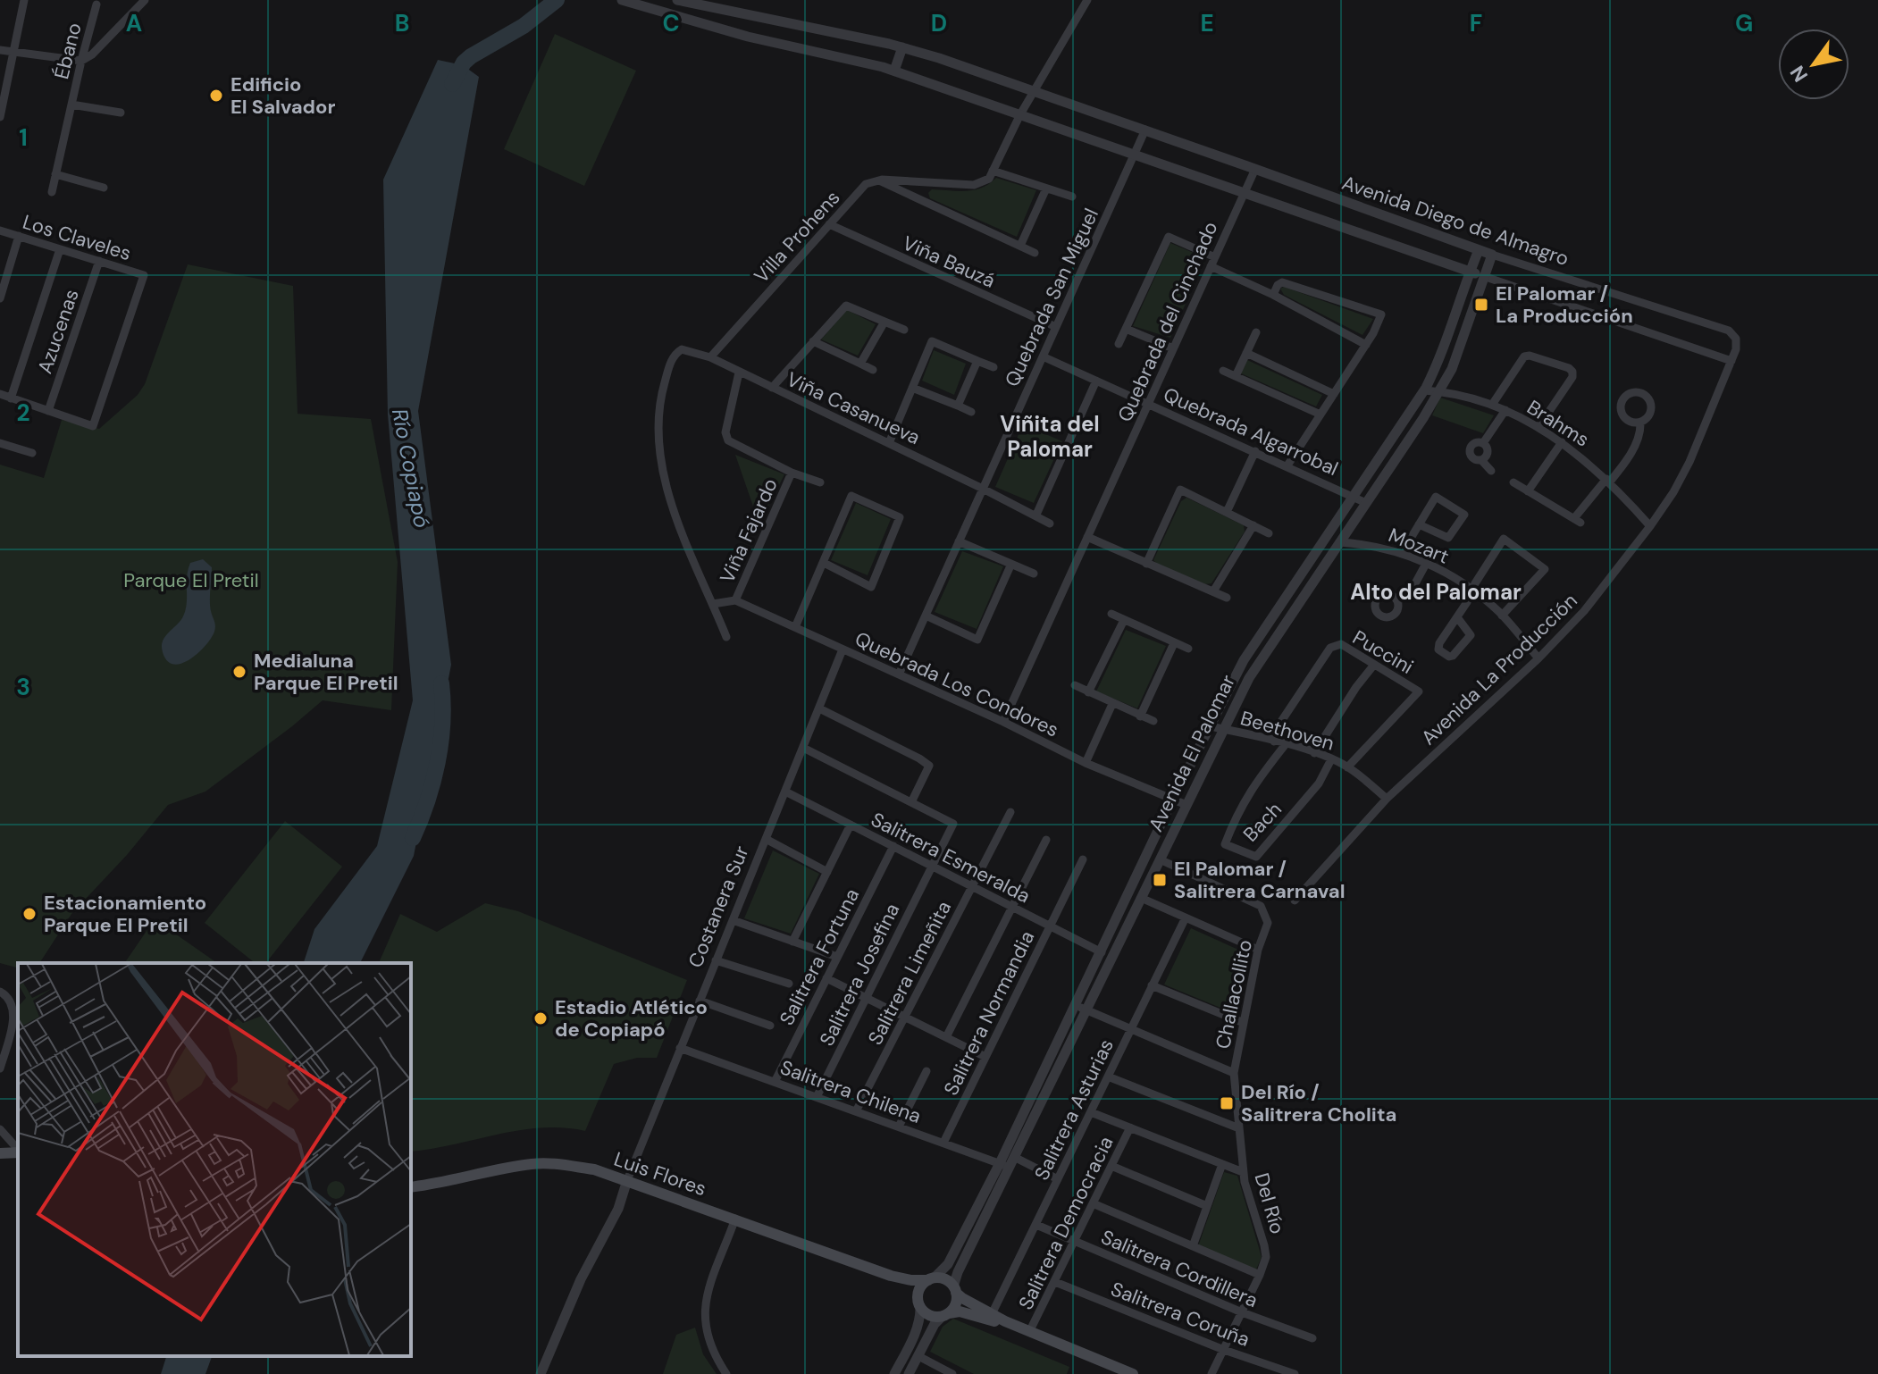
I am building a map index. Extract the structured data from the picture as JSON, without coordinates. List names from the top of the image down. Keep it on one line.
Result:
{"streets":{"main road":["Luis Flores"],"street":["Ébano","Avenida Diego de Almagro","Villa Prohens","Los Claveles","Viña Bauzá","Quebrada San Miguel","Quebrada del Cinchado","Azucenas","Viña Casanueva","Brahms","Quebrada Algarrobal","Viña Fajardo","Mozart","Puccini","Avenida La Producción","Quebrada Los Condores","Beethoven","Avenida El Palomar","Bach","Salitrera Esmeralda","Costanera Sur","Salitrera Fortuna","Salitrera Limeñita","Salitrera Josefina","Challacollito","Salitrera Normandia","Salitrera Chilena","Salitrera Asturias","Del Río","Salitrera Democracia","Salitrera Cordillera","Salitrera Coruña"]},"crossings":[["Avenida Diego de Almagro","Quebrada San Miguel"],["Avenida Diego de Almagro","Quebrada del Cinchado"],["Avenida Diego de Almagro","Avenida La Producción"],["Avenida Diego de Almagro","Avenida El Palomar"],["Villa Prohens","Viña Bauzá"],["Villa Prohens","Viña Casanueva"],["Los Claveles","Azucenas"],["Viña Bauzá","Quebrada San Miguel"],["Quebrada San Miguel","Viña Casanueva"],["Quebrada San Miguel","Quebrada Algarrobal"],["Quebrada San Miguel","Quebrada Los Condores"],["Quebrada del Cinchado","Quebrada Algarrobal"],["Quebrada del Cinchado","Quebrada Los Condores"],["Viña Casanueva","Viña Fajardo"],["Brahms","Avenida La Producción"],["Brahms","Avenida El Palomar"],["Quebrada Algarrobal","Avenida El Palomar"],["Viña Fajardo","Quebrada Los Condores"],["Mozart","Avenida La Producción"],["Mozart","Avenida El Palomar"],["Puccini","Beethoven"],["Avenida La Producción","Beethoven"],["Quebrada Los Condores","Avenida El Palomar"],["Quebrada Los Condores","Costanera Sur"],["Beethoven","Avenida El Palomar"],["Beethoven","Bach"],["Avenida El Palomar","Salitrera Esmeralda"],["Avenida El Palomar","Challacollito"],["Avenida El Palomar","Salitrera Chilena"],["Avenida El Palomar","Luis Flores"],["Salitrera Esmeralda","Costanera Sur"],["Salitrera Esmeralda","Salitrera Fortuna"],["Salitrera Esmeralda","Salitrera Limeñita"],["Salitrera Esmeralda","Salitrera Josefina"],["Salitrera Esmeralda","Salitrera Normandia"],["Costanera Sur","Salitrera Chilena"],["Costanera Sur","Luis Flores"],["Salitrera Fortuna","Salitrera Chilena"],["Salitrera Limeñita","Salitrera Chilena"],["Salitrera Josefina","Salitrera Chilena"],["Challacollito","Del Río"],["Salitrera Normandia","Salitrera Chilena"],["Salitrera Chilena","Salitrera Asturias"],["Salitrera Asturias","Salitrera Cordillera"],["Del Río","Salitrera Cordillera"],["Del Río","Salitrera Coruña"],["Salitrera Democracia","Salitrera Cordillera"],["Salitrera Democracia","Salitrera Coruña"]],"districts":["Viñita del Palomar","Alto del Palomar"],"water":["Río Copiapó"],"parks":["Parque El Pretil"],"places":{"other":["Edificio El Salvador","Medialuna Parque El Pretil","Estacionamiento Parque El Pretil","Estadio Atlético de Copiapó"],"transit":["El Palomar / La Producción","El Palomar / Salitrera Carnaval","Del Río / Salitrera Cholita"]},"north":"bottom left","grid":{"columns":["A","B","C","D","E","F","G"],"rows":["1","2","3"]}}
